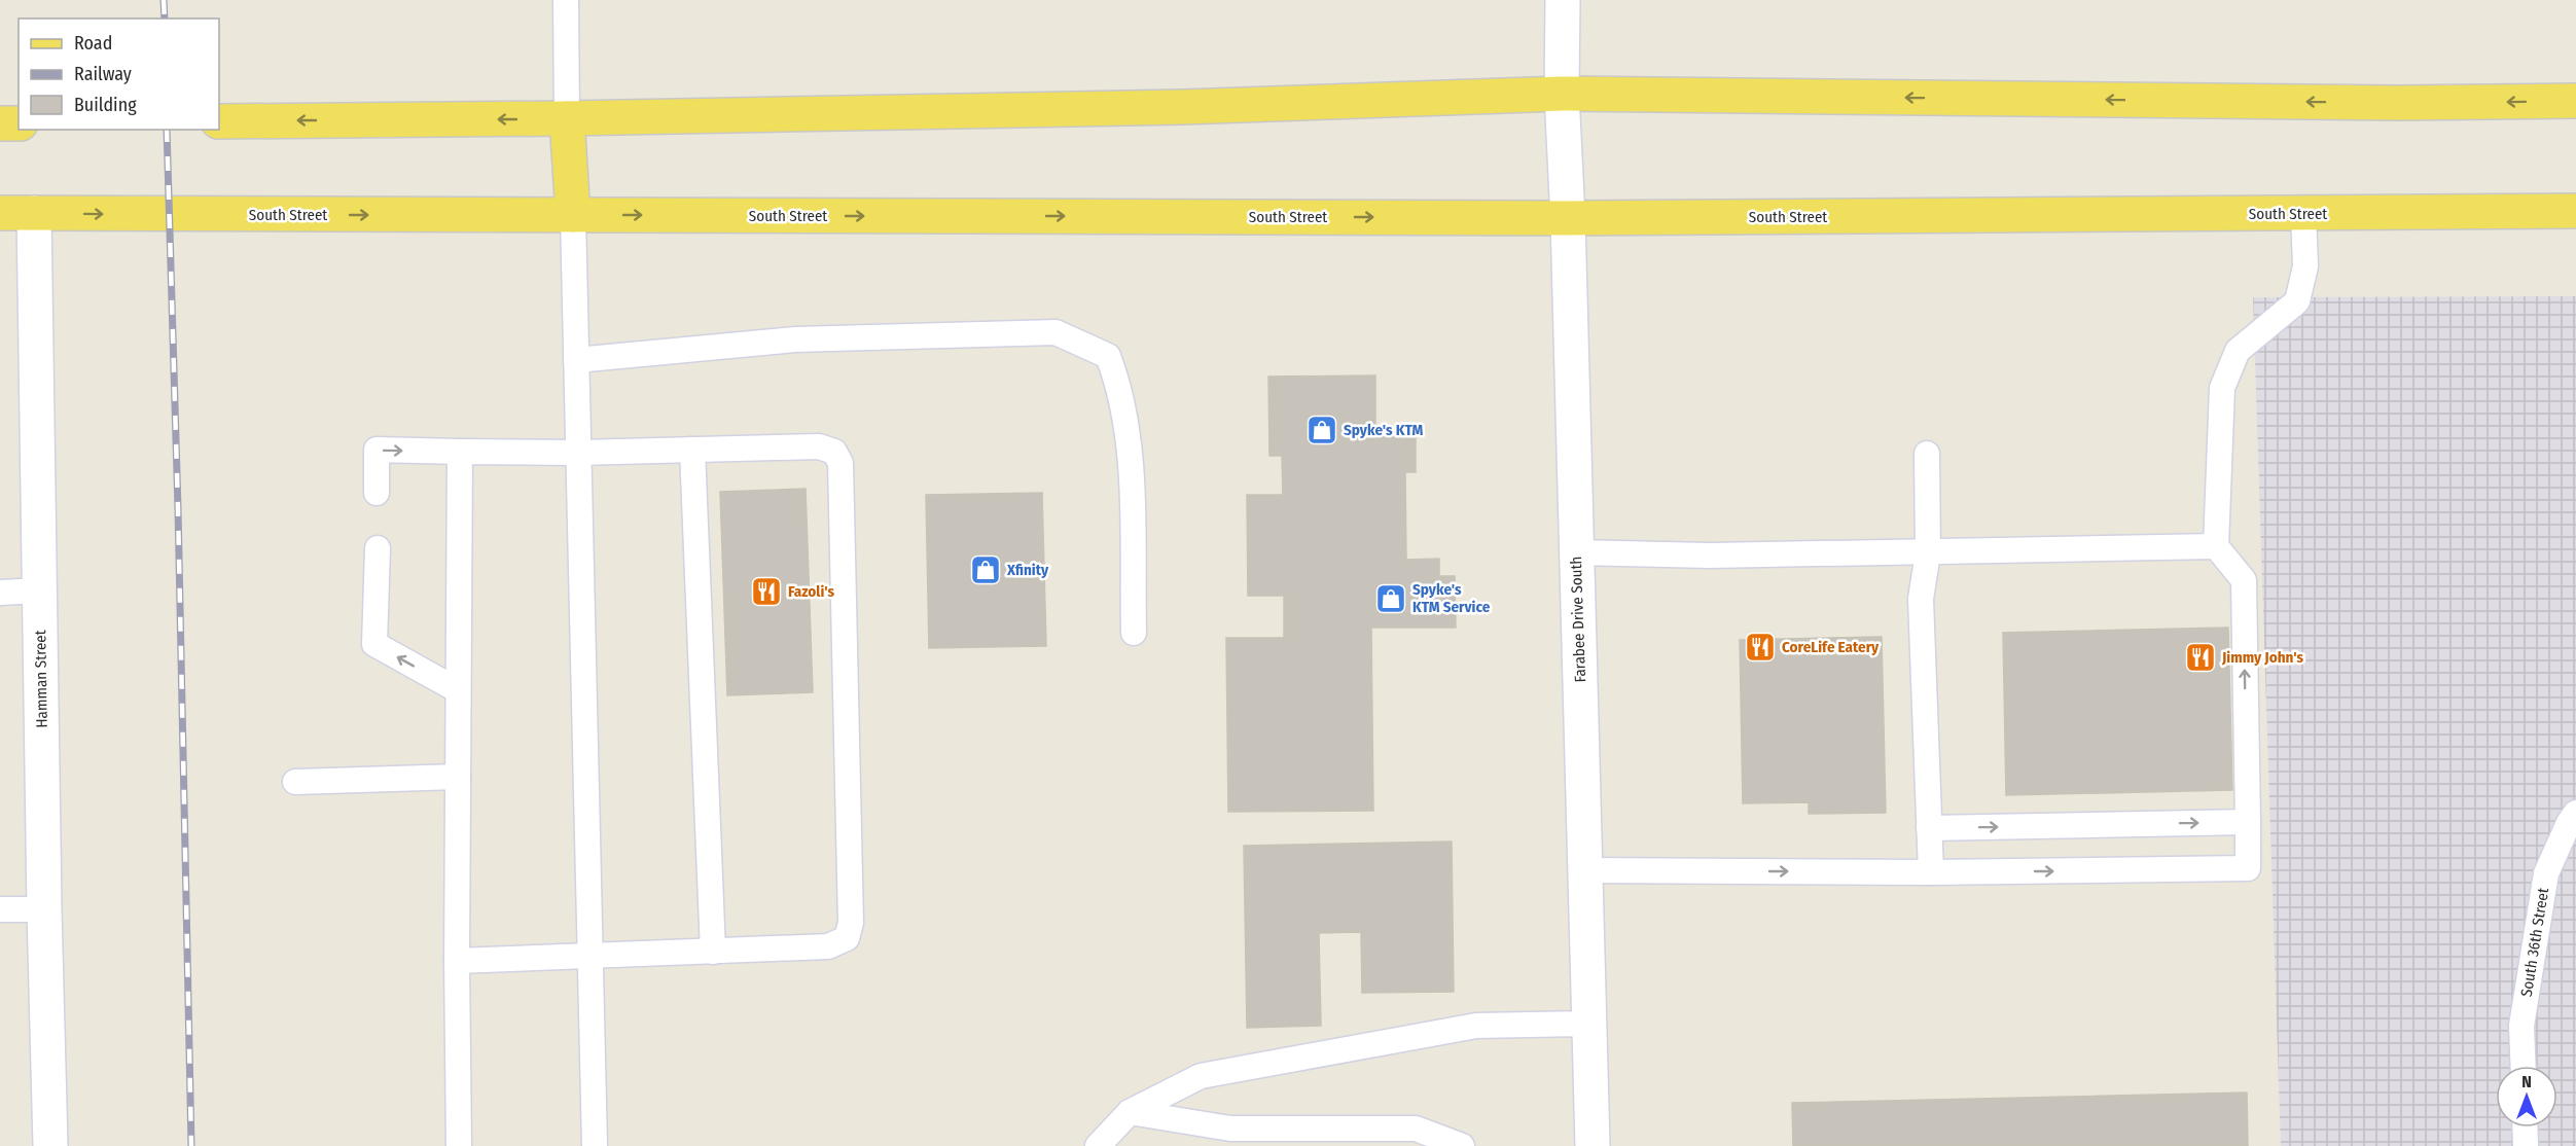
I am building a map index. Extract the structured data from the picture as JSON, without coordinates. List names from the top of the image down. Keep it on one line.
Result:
{"streets":{"main road":["South Street"],"street":["Farabee Drive South","Hamman Street"],"lane":["South 36th Street"]},"crossings":[["South Street","Farabee Drive South"],["South Street","Hamman Street"]],"places":{"shop":["Spyke's KTM","Xfinity","Spyke's KTM Service"],"restaurant":["Fazoli's","CoreLife Eatery","Jimmy John's"]},"legend":["Road","Railway","Building"],"north":"top"}
